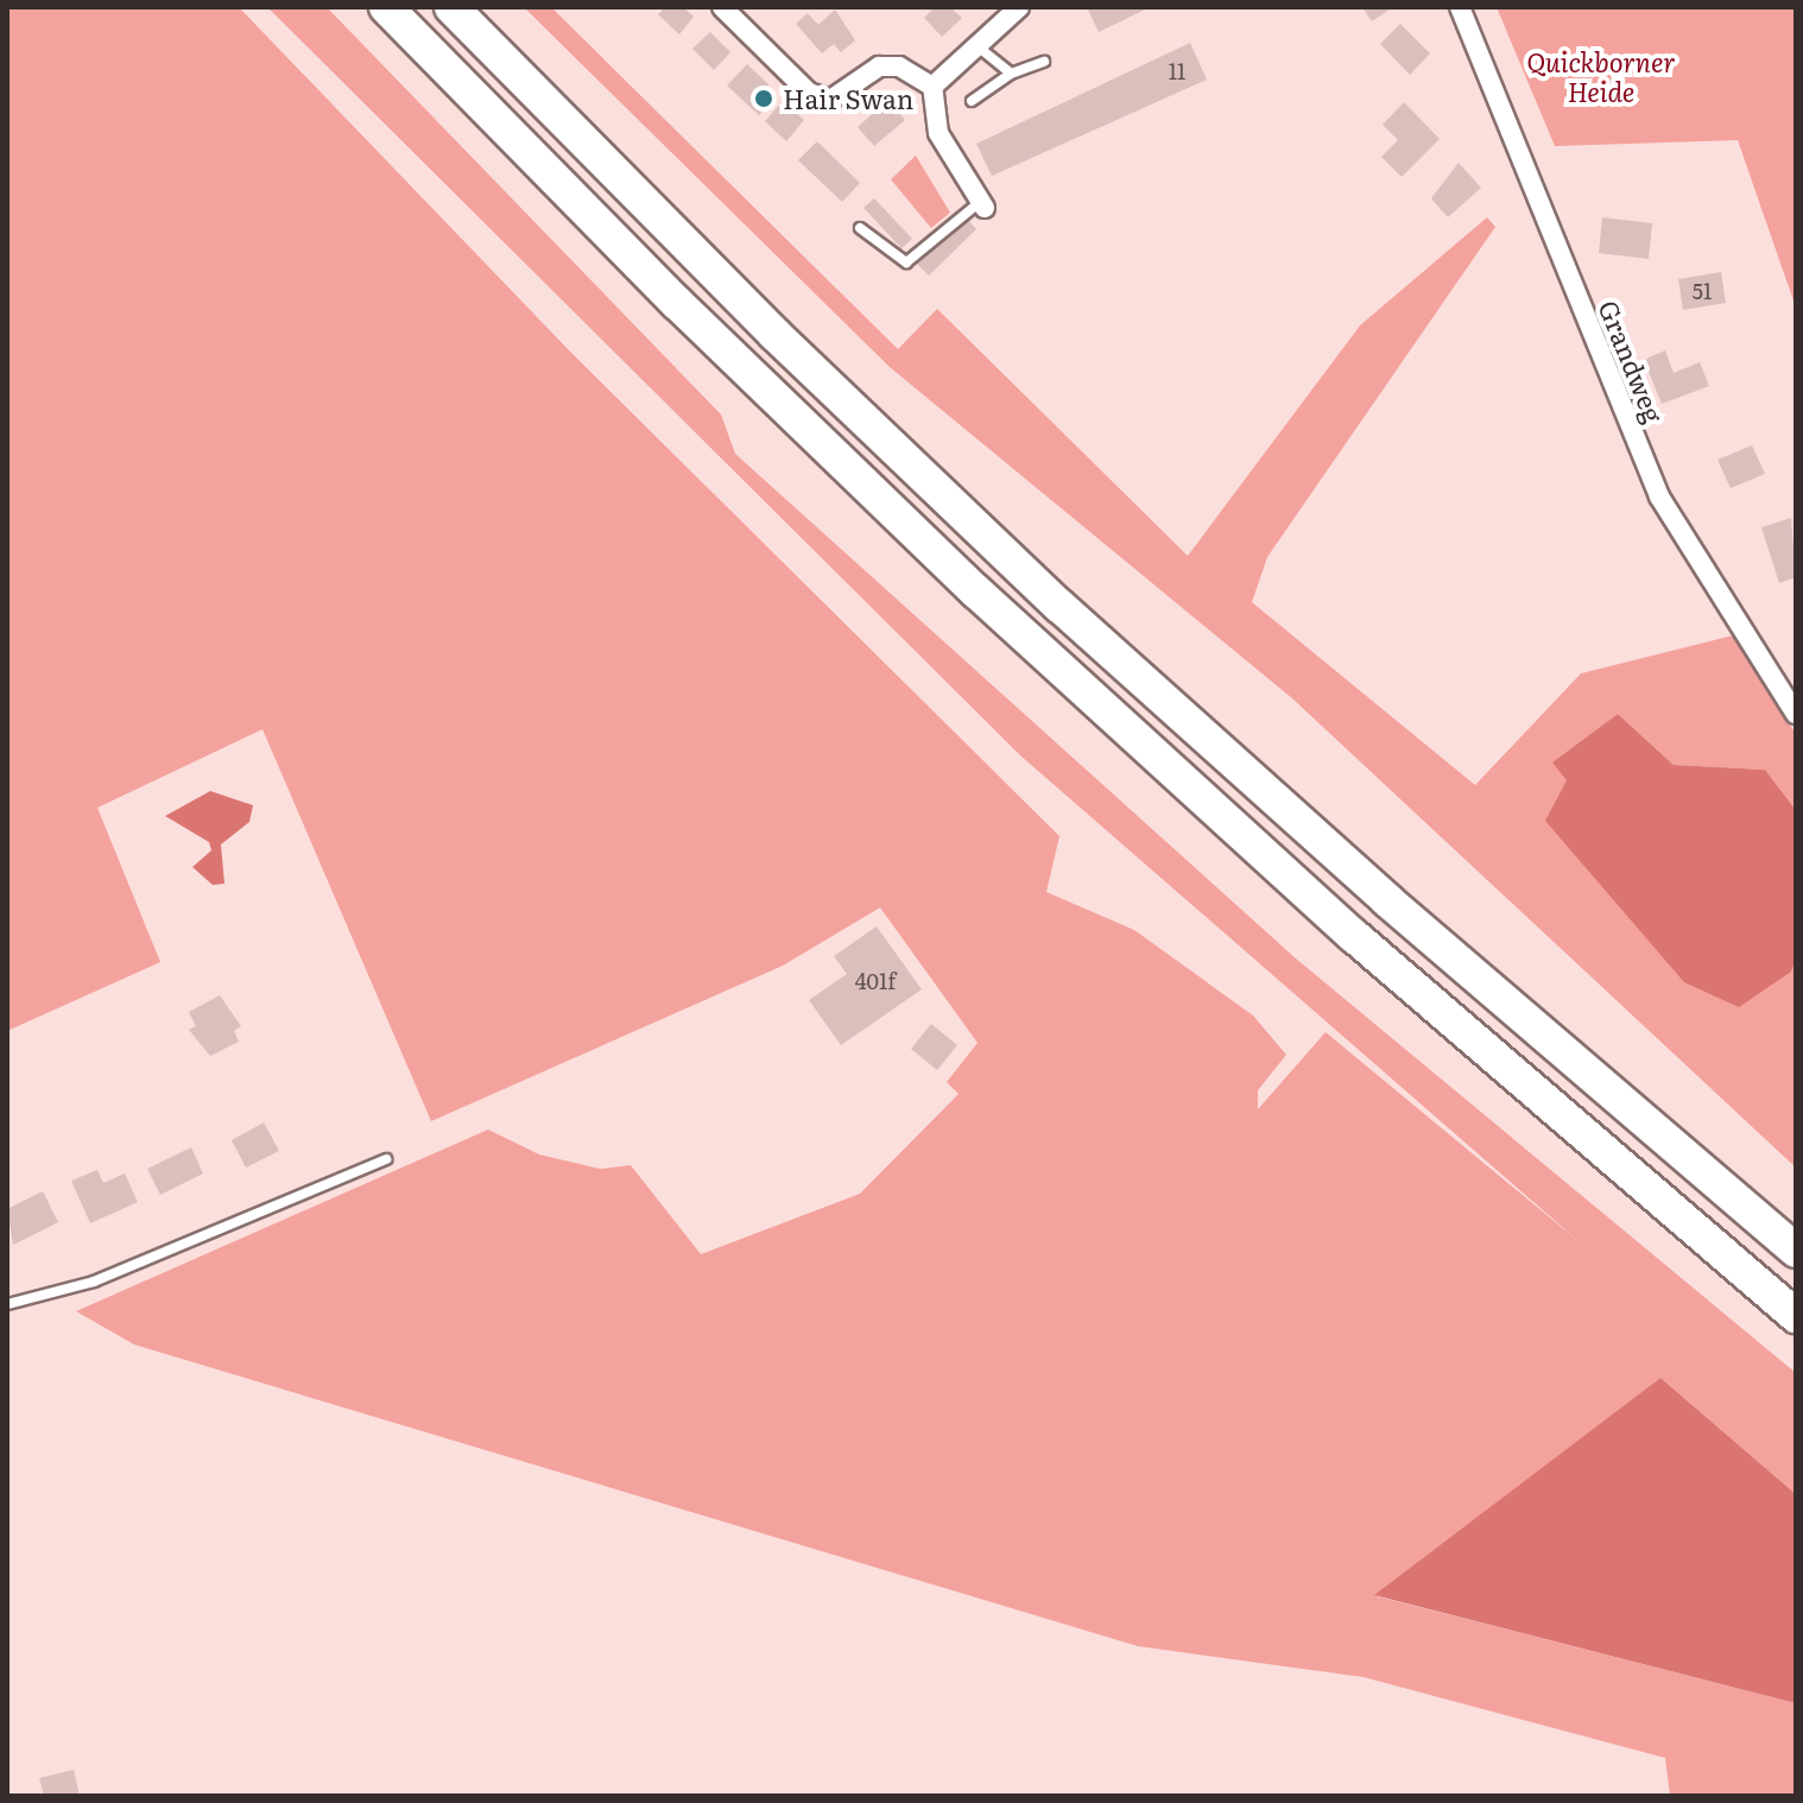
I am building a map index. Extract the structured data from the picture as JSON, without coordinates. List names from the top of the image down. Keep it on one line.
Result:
{"streets":{"street":["Grandweg"]},"parks":["Quickborner Heide"],"places":["Hair Swan"],"house_numbers":["11","51","401f"]}
